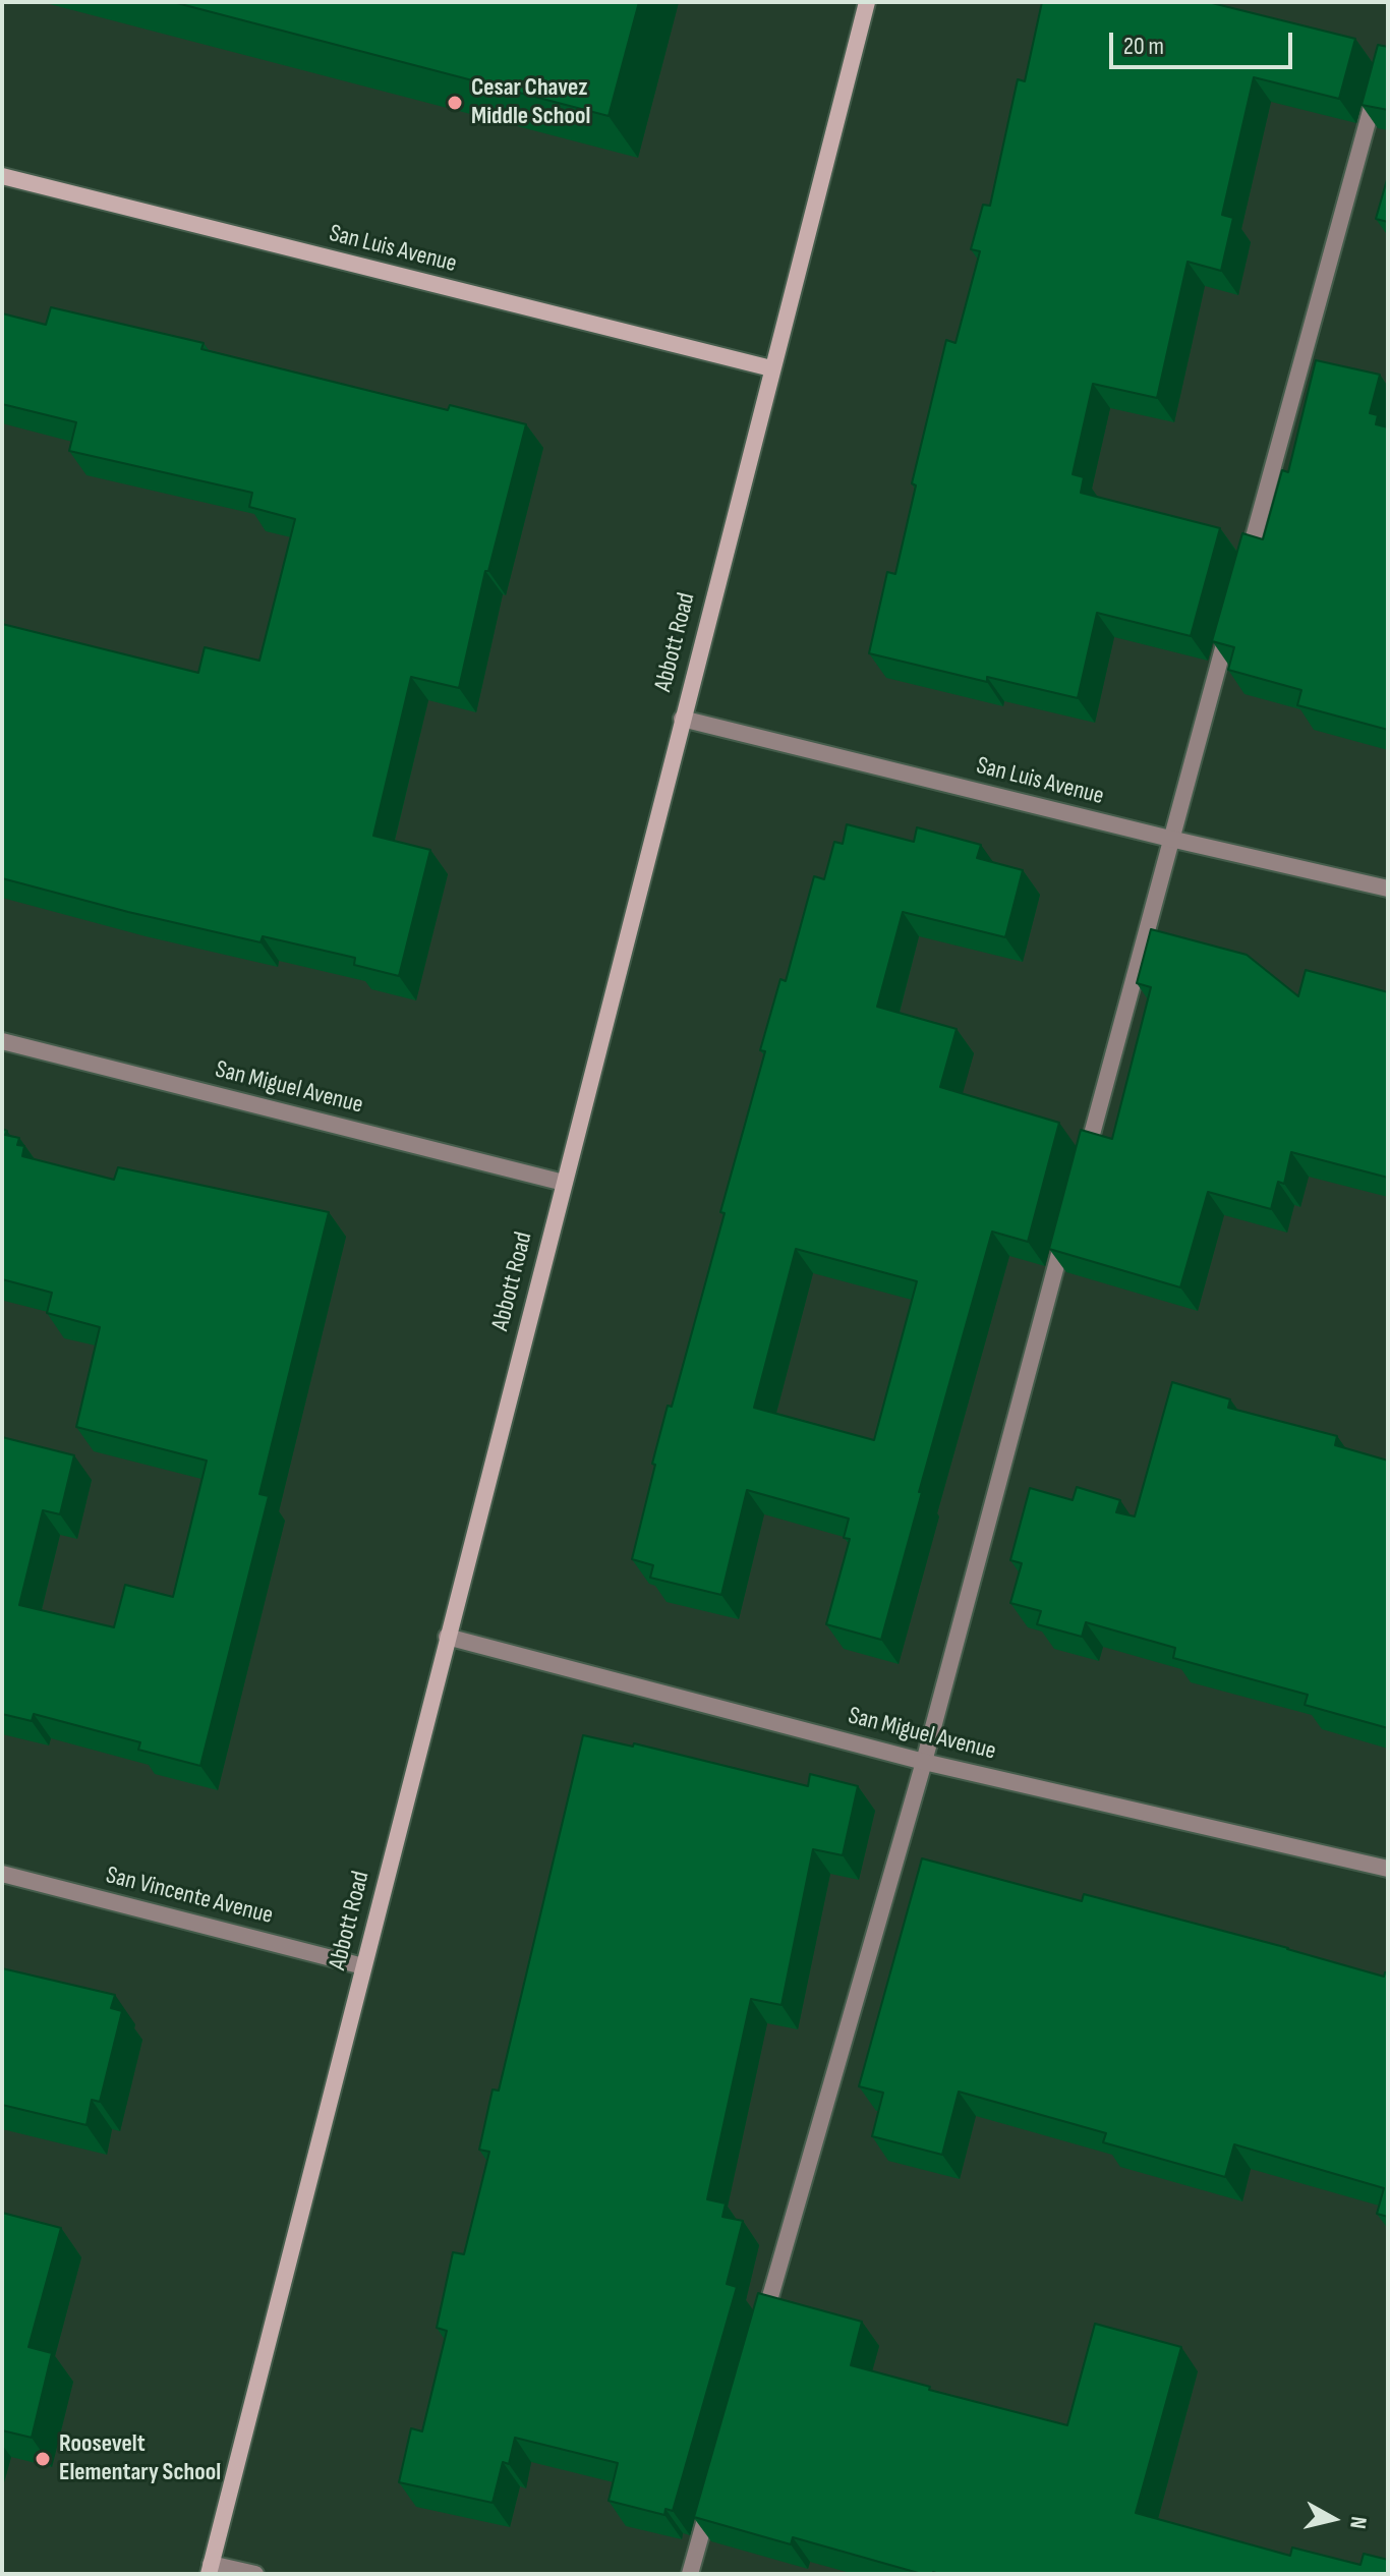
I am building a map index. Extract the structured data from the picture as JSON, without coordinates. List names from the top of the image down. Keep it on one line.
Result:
{"streets":{"street":["San Luis Avenue","Abbott Road","San Miguel Avenue","San Vincente Avenue"]},"crossings":[["San Luis Avenue","Abbott Road"],["Abbott Road","San Miguel Avenue"],["Abbott Road","San Vincente Avenue"]],"places":["Cesar Chavez Middle School","Roosevelt Elementary School"],"scale_bar":"20 m","north":"right"}
